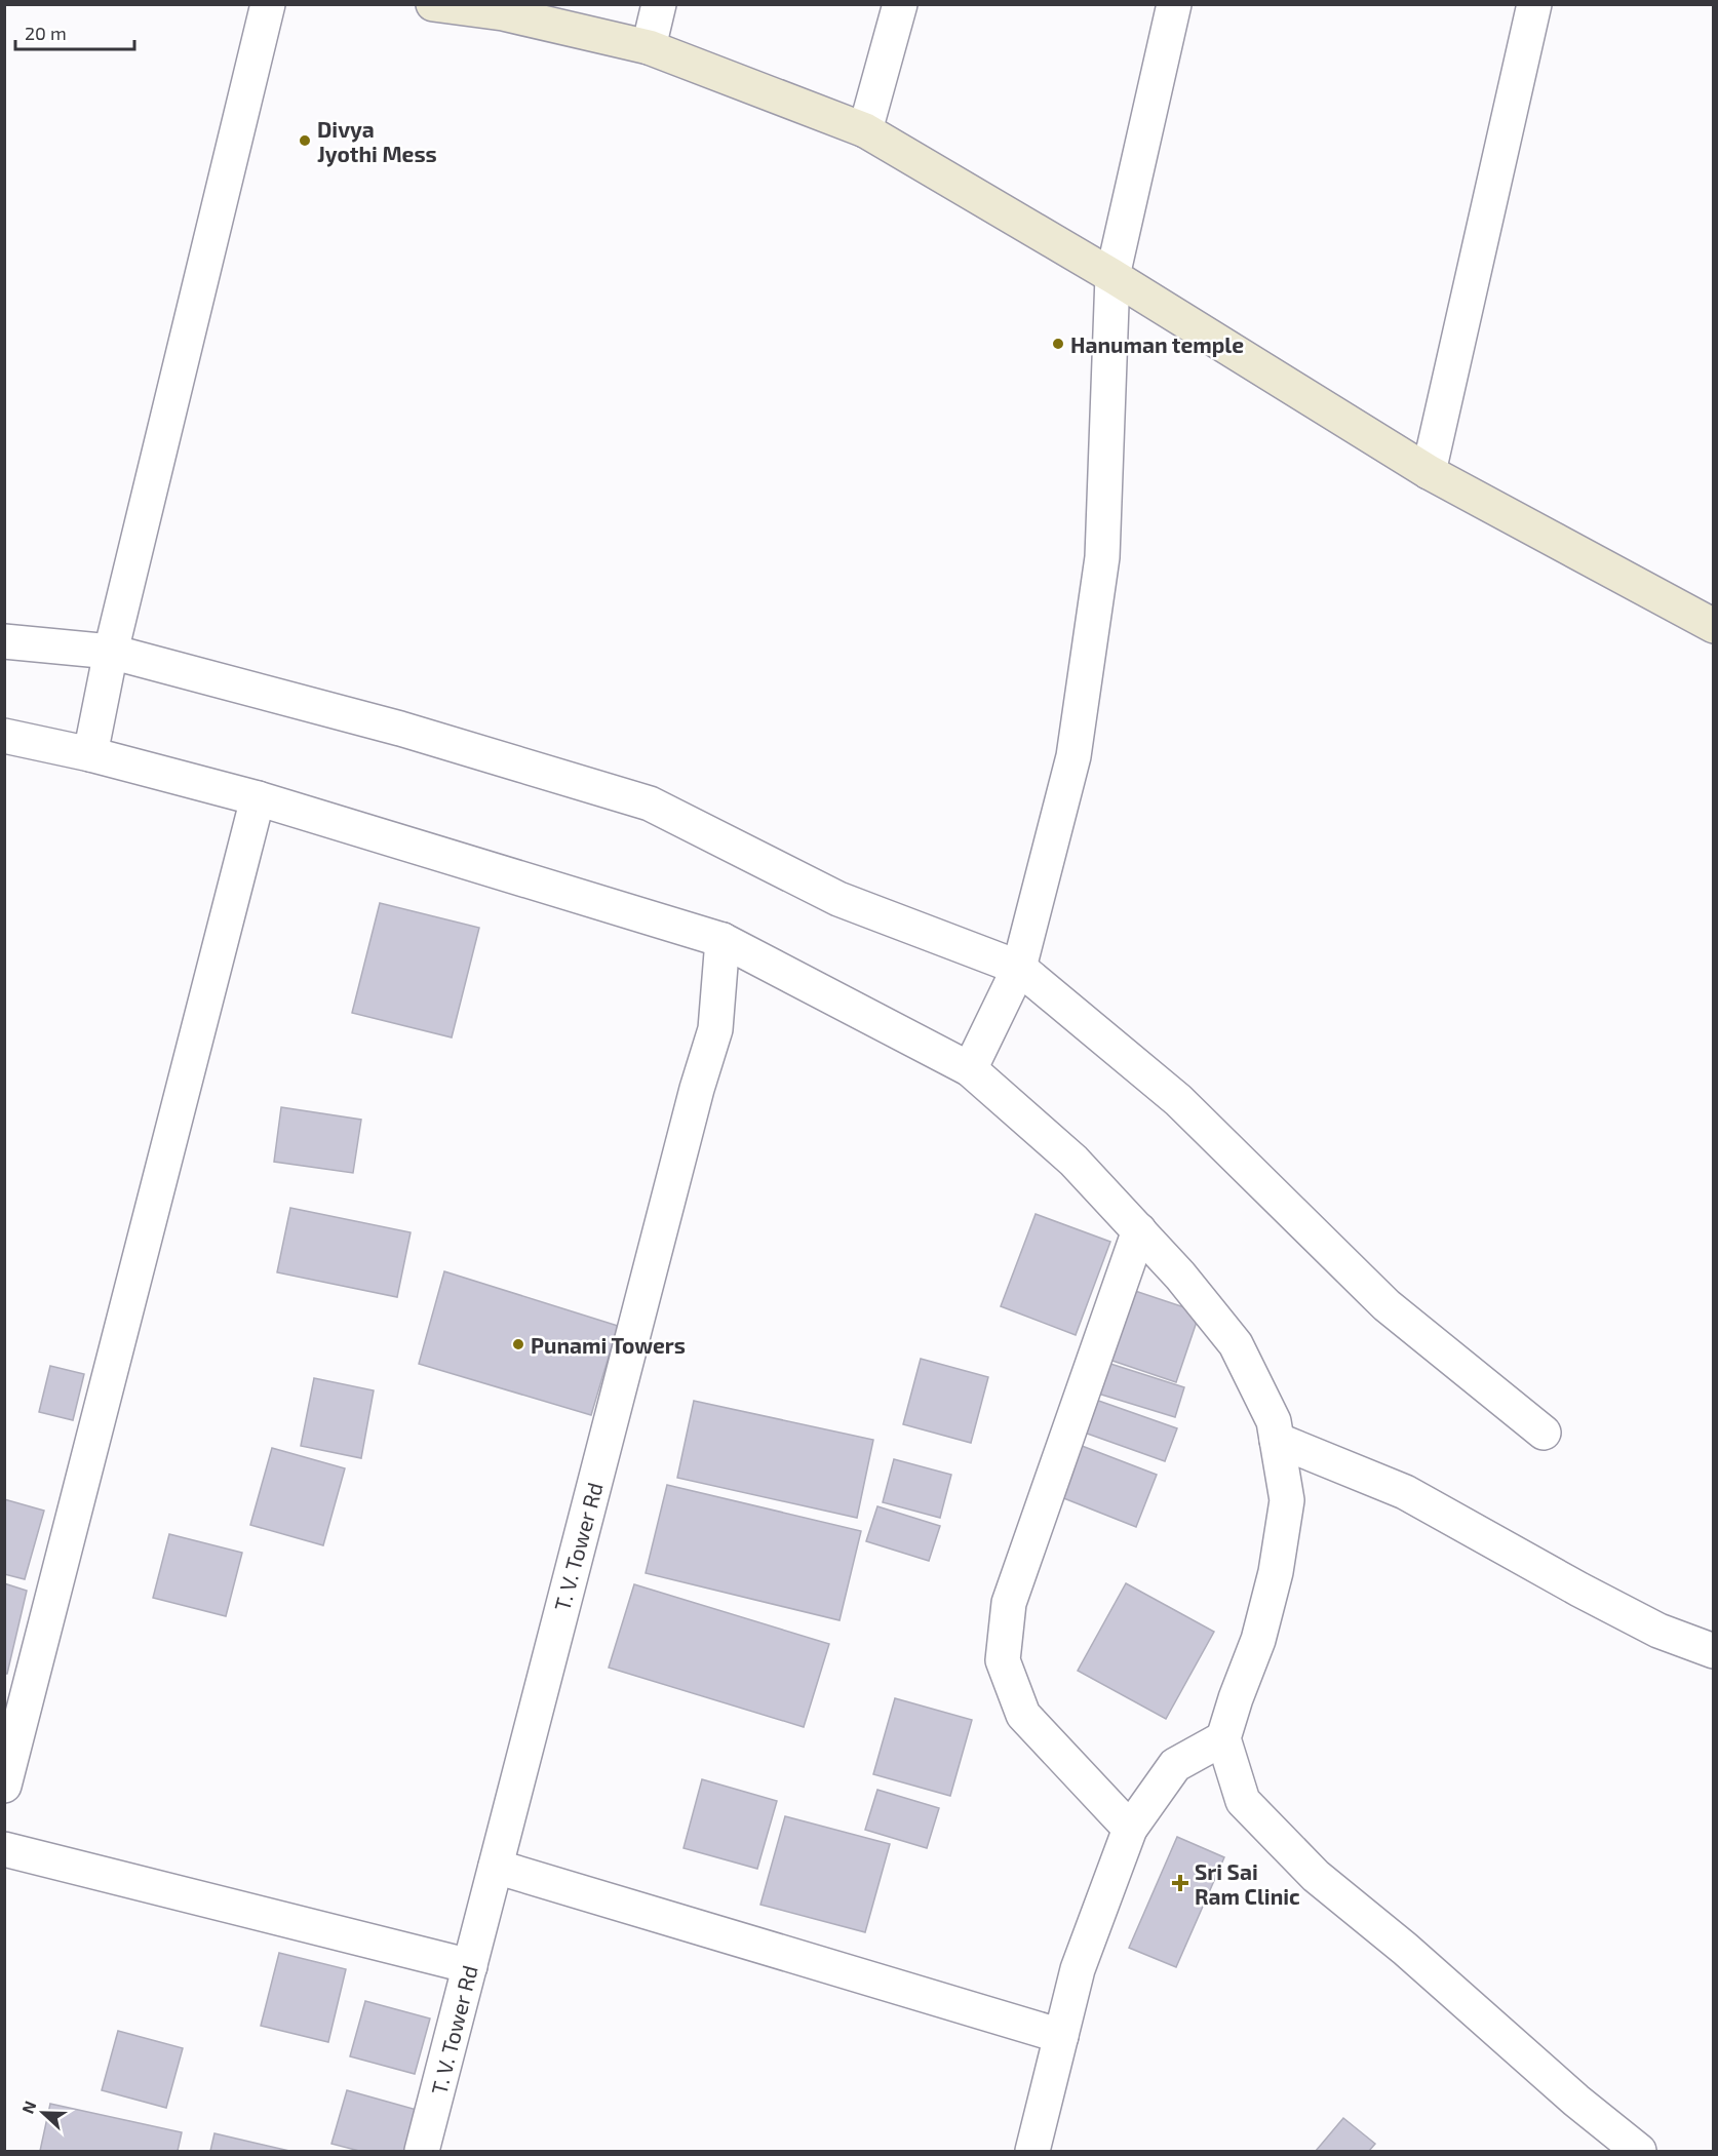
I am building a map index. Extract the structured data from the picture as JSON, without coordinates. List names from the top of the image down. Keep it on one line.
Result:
{"streets":{"street":["T. V. Tower Rd"]},"places":{"other":["Divya Jyothi Mess","Hanuman temple","Punami Towers"],"health":["Sri Sai Ram Clinic"]},"scale_bar":"20 m","north":"left"}
